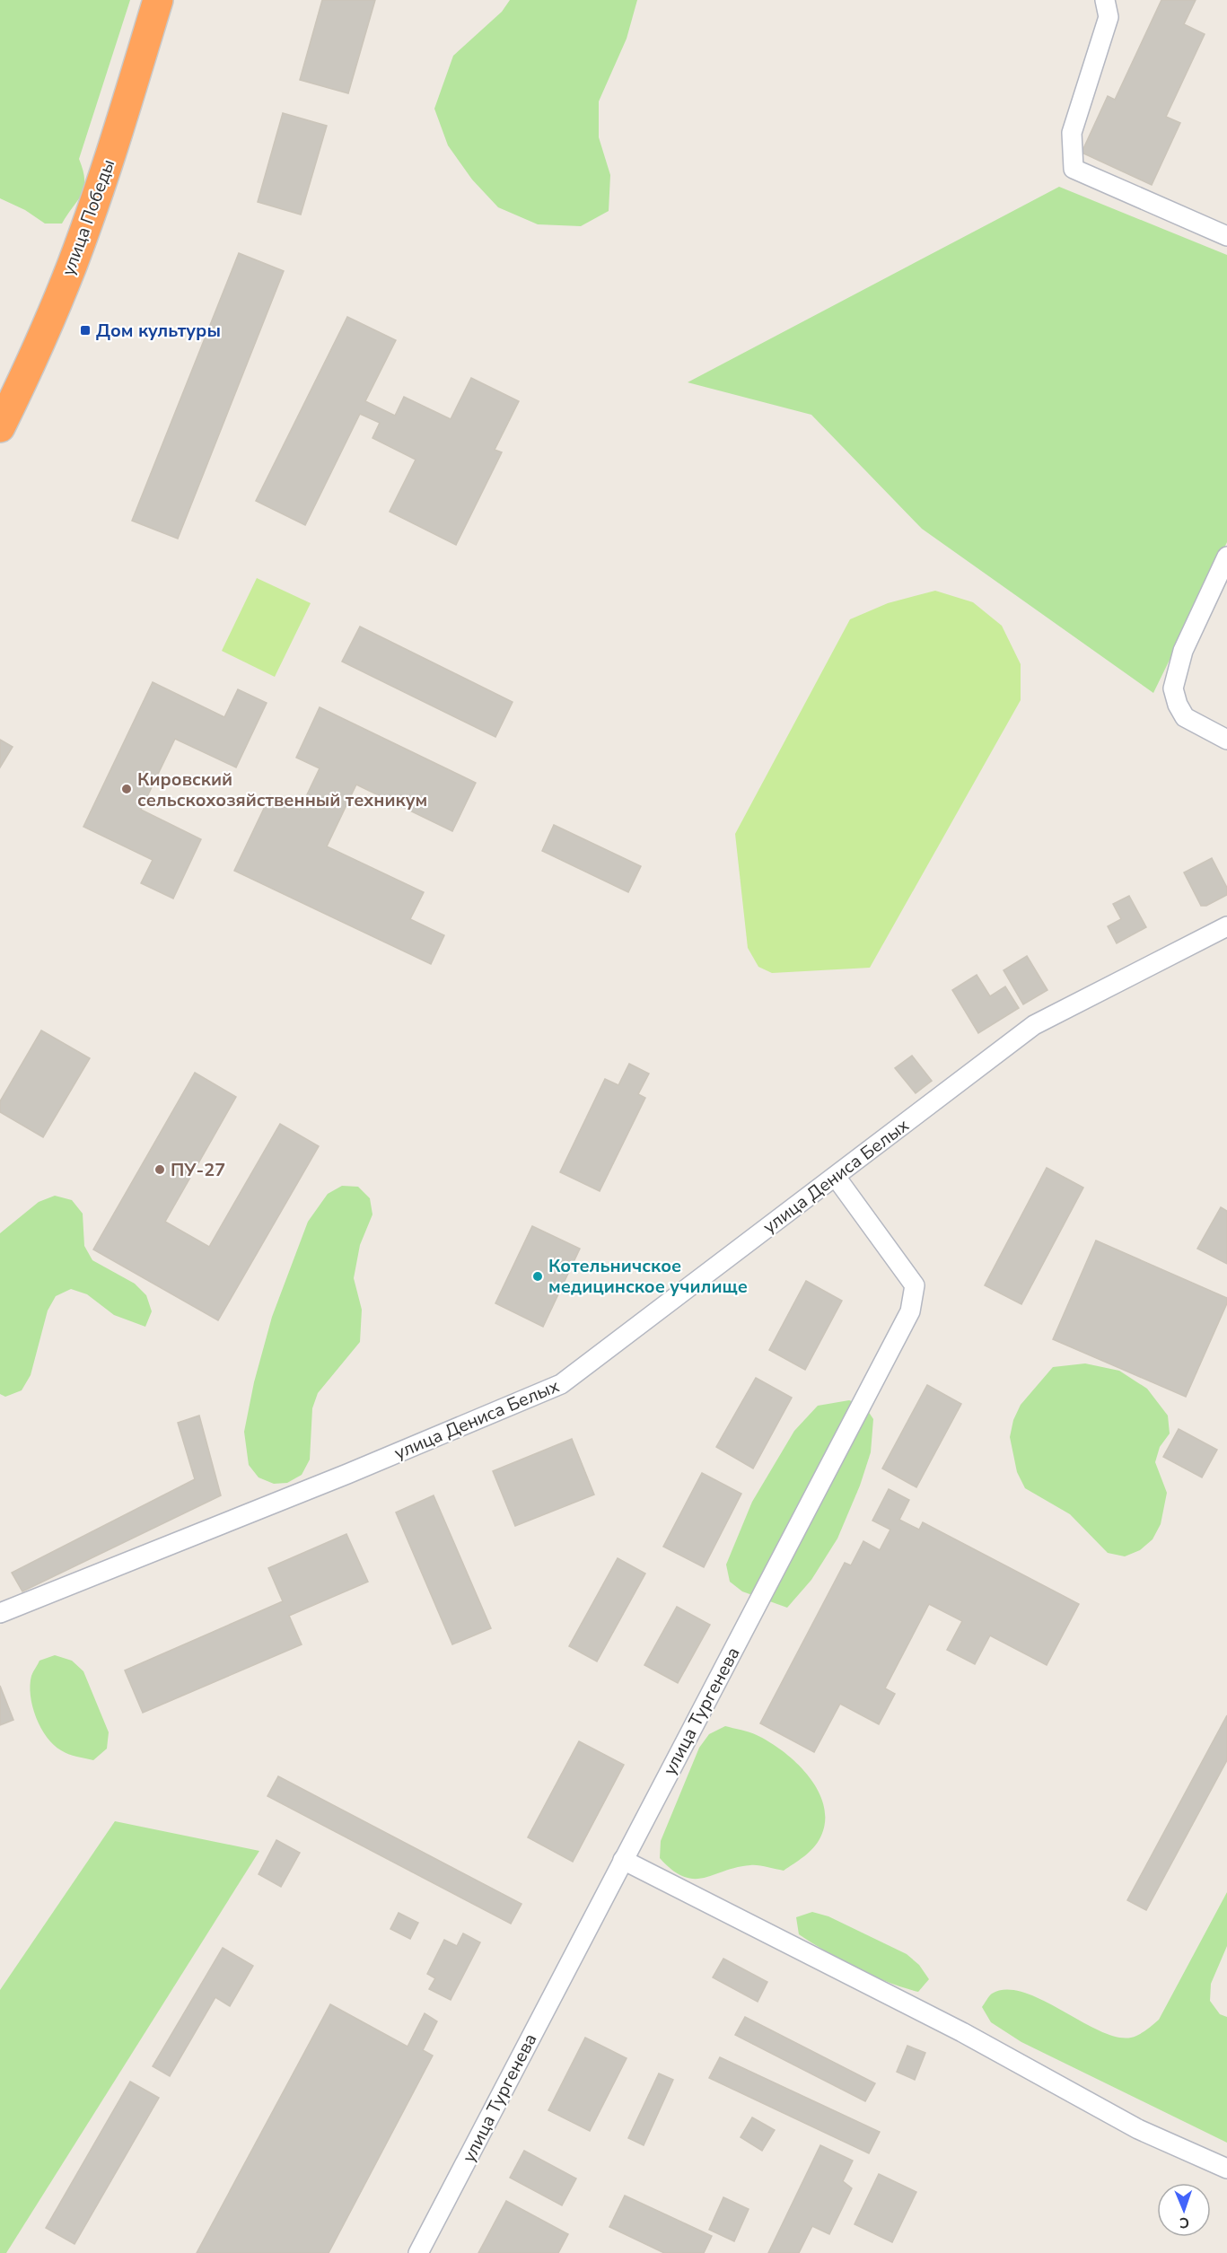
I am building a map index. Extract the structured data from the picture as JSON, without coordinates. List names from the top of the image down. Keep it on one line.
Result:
{"streets":{"highway":["улица Победы"],"street":["улица Дениса Белых","улица Тургенева"]},"crossings":[["улица Дениса Белых","улица Тургенева"]],"places":{"transit":["Дом культуры"],"other":["Кировский сельскохозяйственный техникум","ПУ-27","Котельничское медицинское училище"]},"north":"bottom"}
